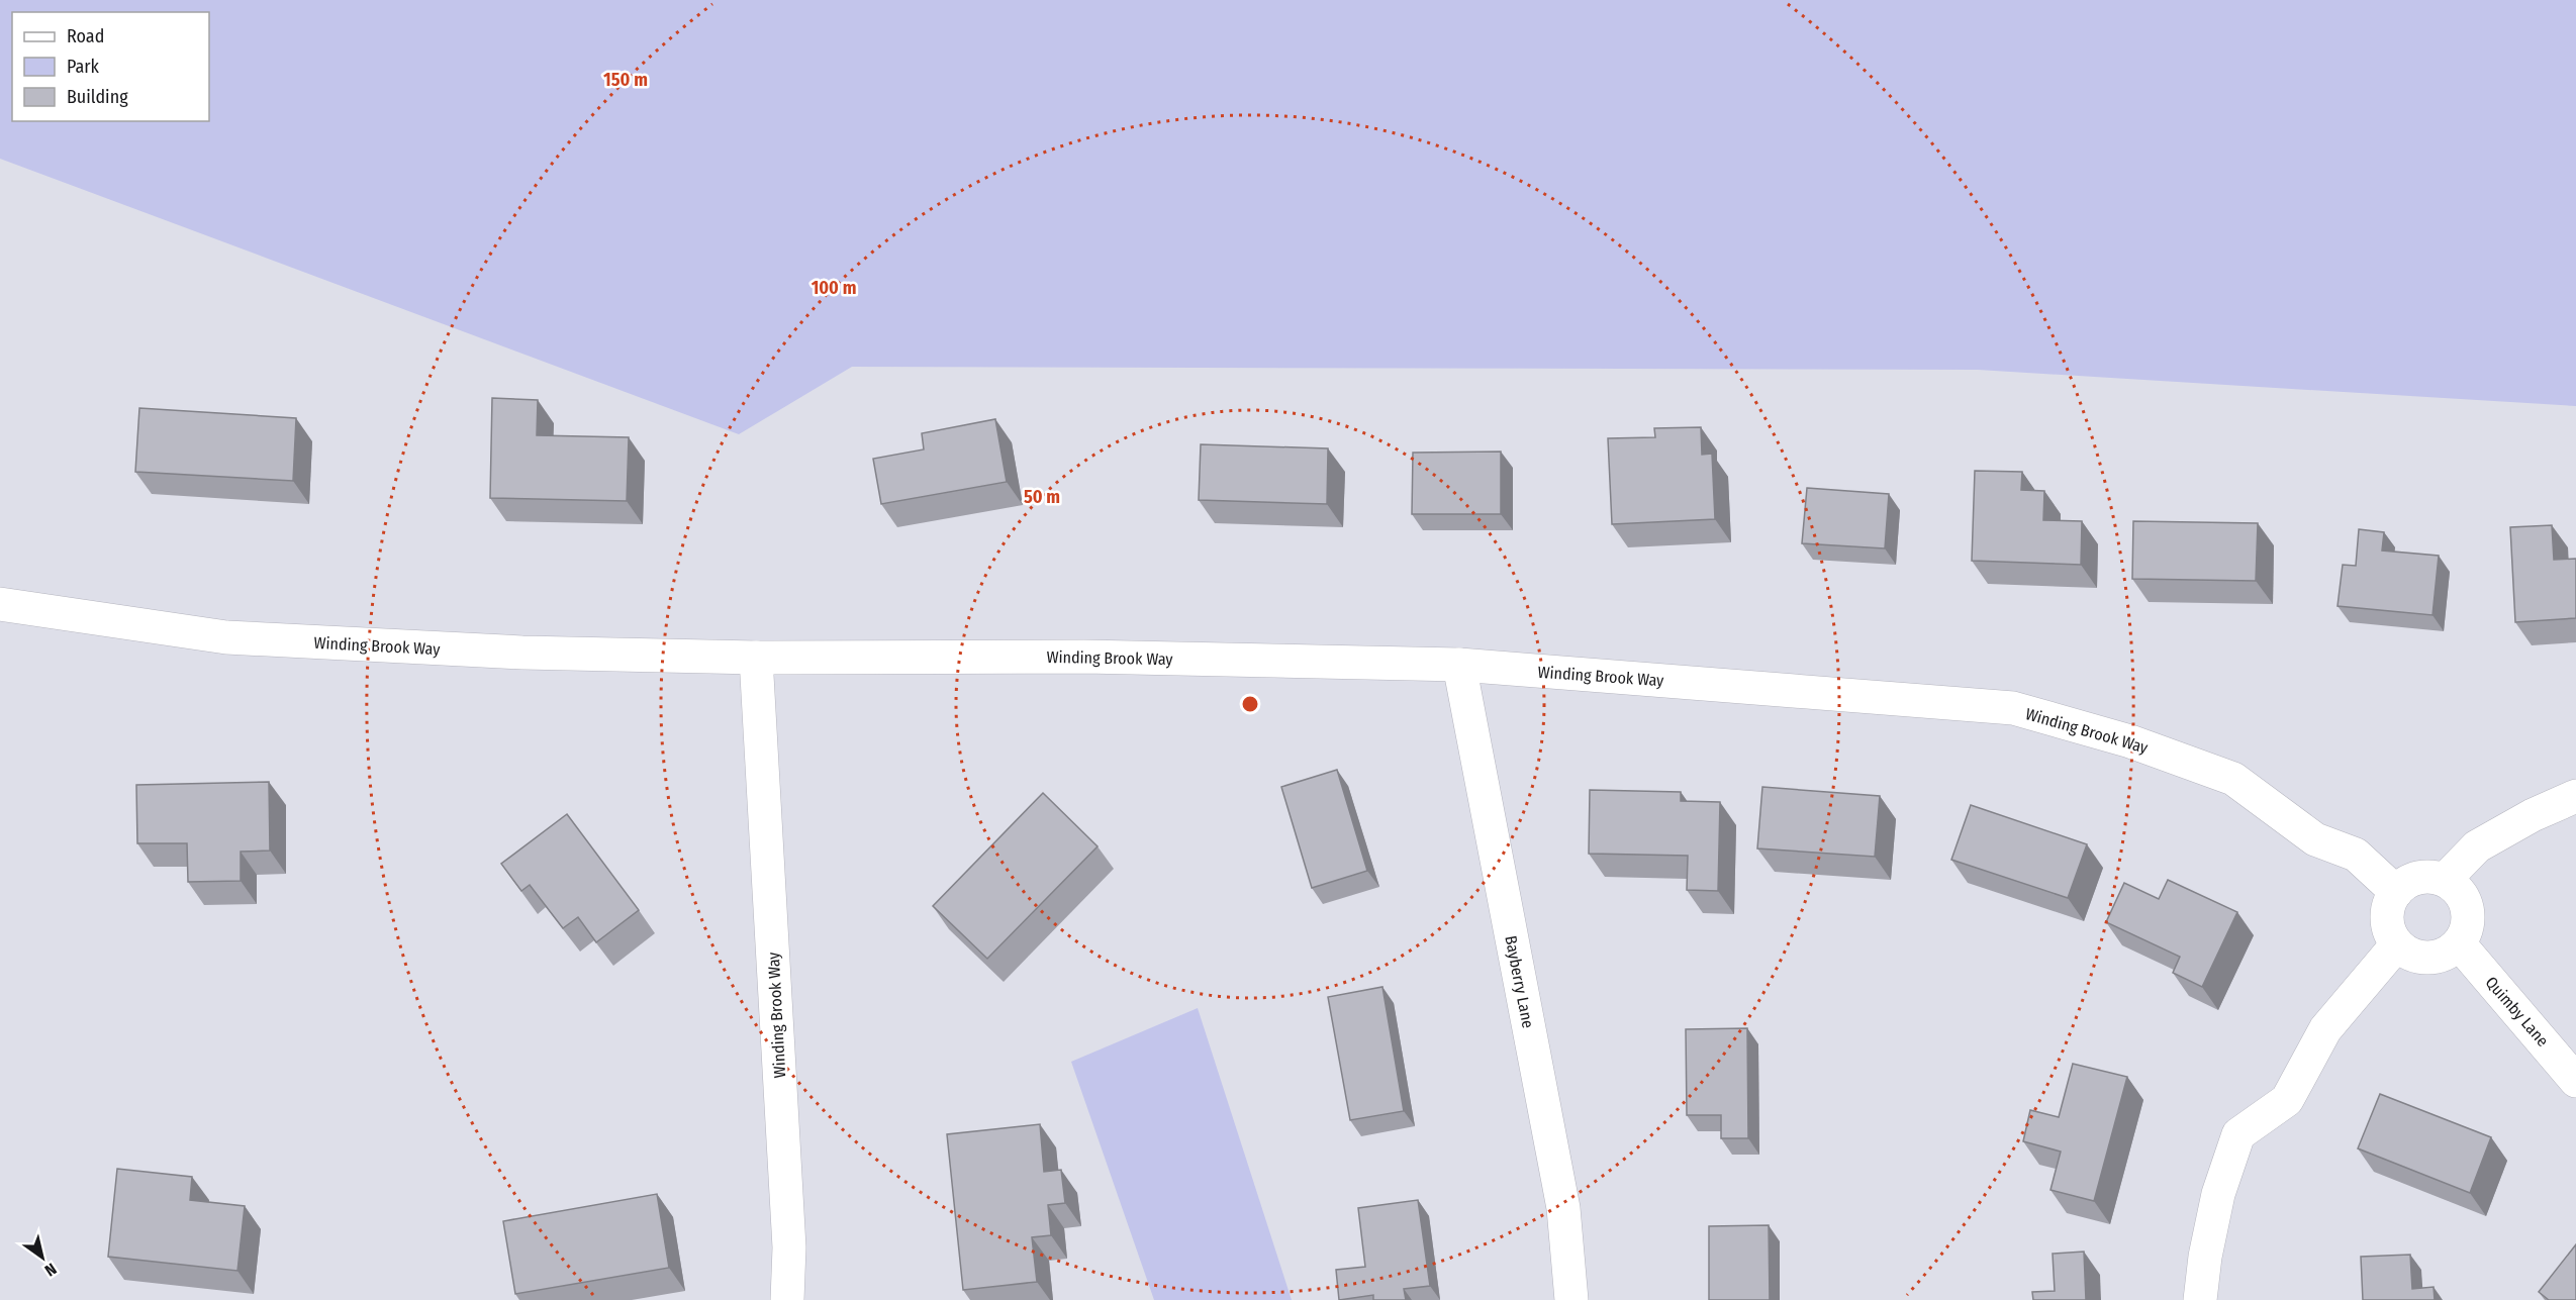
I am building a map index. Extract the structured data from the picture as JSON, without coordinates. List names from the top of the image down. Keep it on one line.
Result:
{"streets":{"street":["Winding Brook Way","Bayberry Lane","Quimby Lane"]},"crossings":[["Winding Brook Way","Bayberry Lane"],["Winding Brook Way","Quimby Lane"]],"legend":["Road","Park","Building"],"north":"bottom right","rings":["150 m","100 m","50 m"]}
